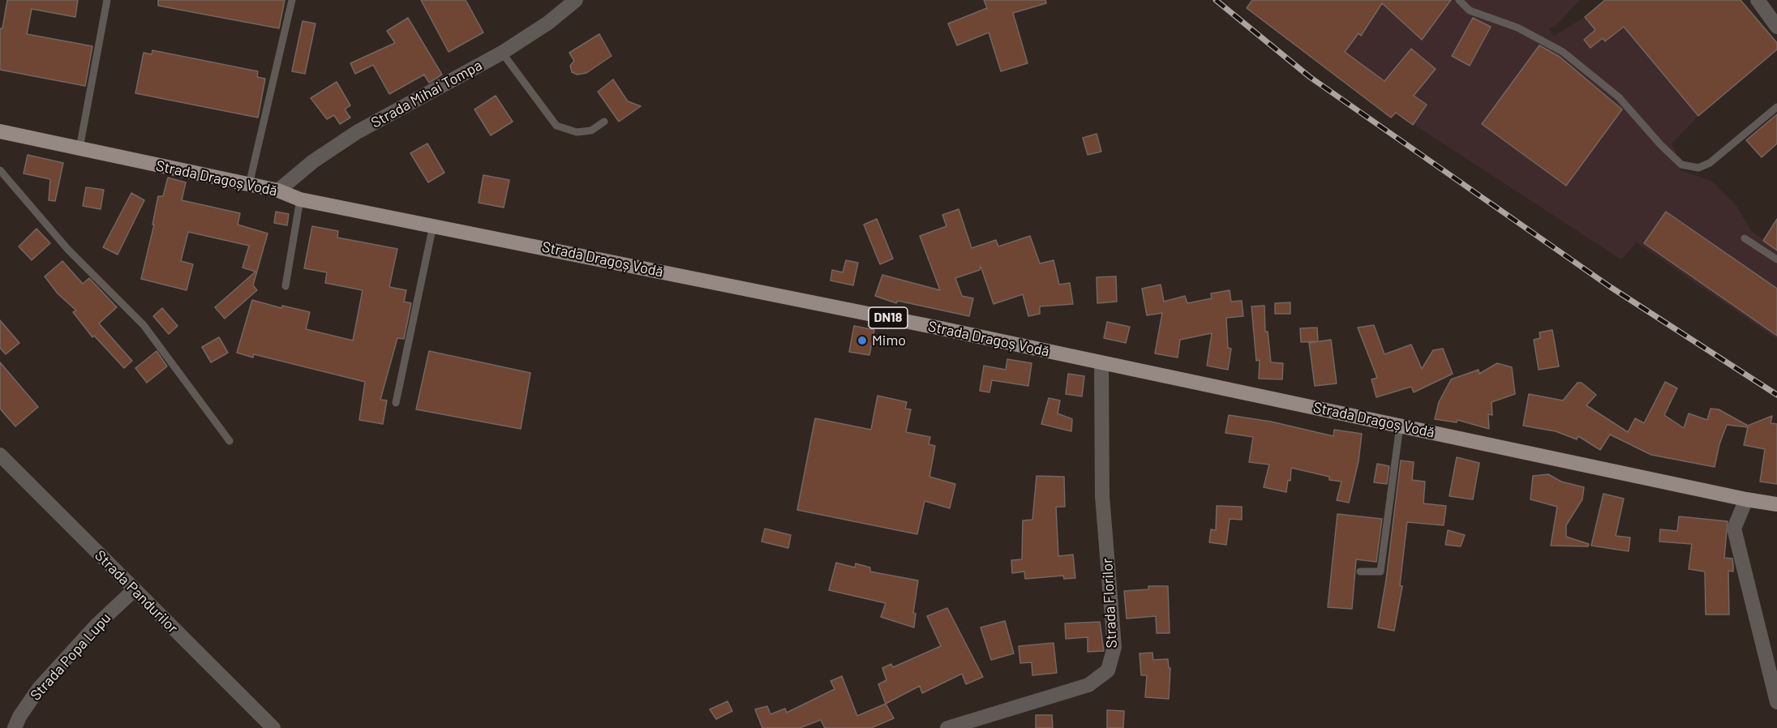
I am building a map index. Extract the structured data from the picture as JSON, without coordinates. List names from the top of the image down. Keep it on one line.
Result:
{"streets":{"main road":["Strada Dragoș Vodă","DN18"],"street":["Strada Mihai Tompa","Strada Pandurilor","Strada Florilor","Strada Popa Lupu"]},"crossings":[["Strada Mihai Tompa","Strada Dragoș Vodă"],["Strada Dragoș Vodă","Strada Florilor"],["Strada Pandurilor","Strada Popa Lupu"]],"places":["Mimo"]}
